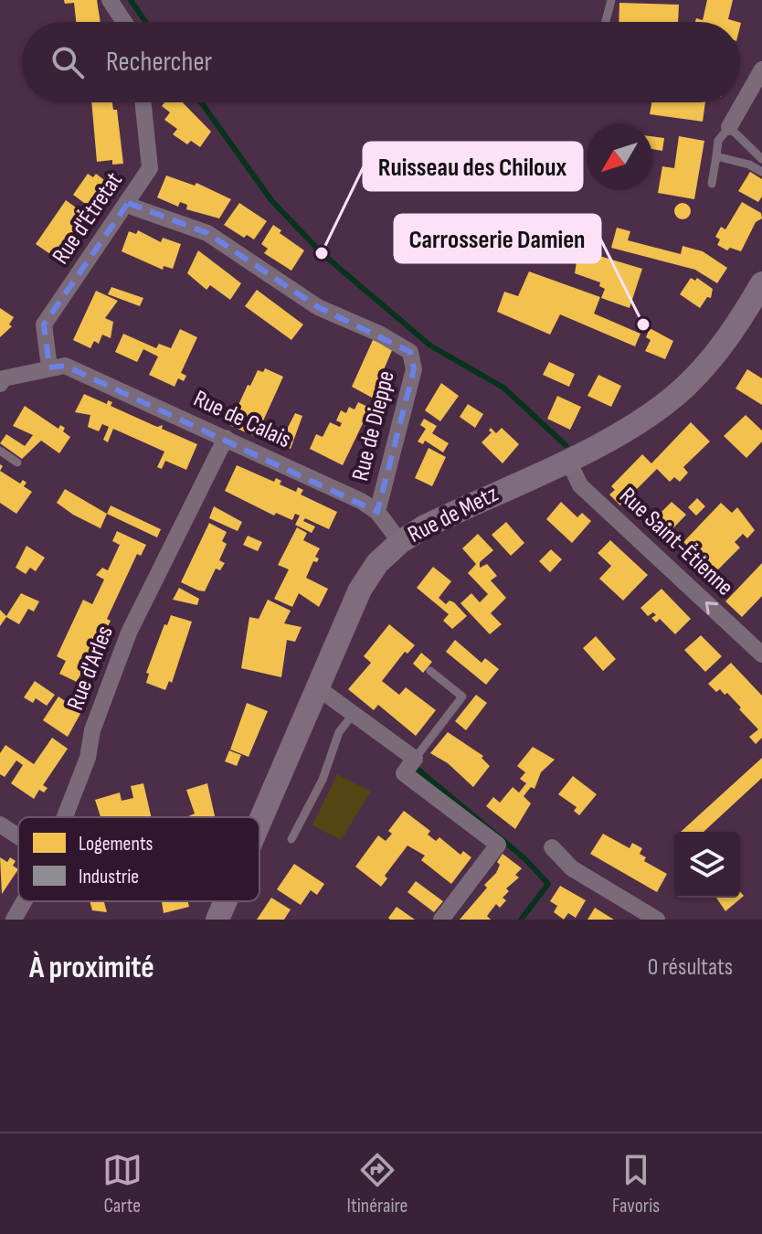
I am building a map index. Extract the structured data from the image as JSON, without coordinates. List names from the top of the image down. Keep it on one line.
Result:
{"streets":{"street":["Rue d'Étretat","Rue de Calais","Rue de Dieppe","Rue de Metz","Rue Saint-Étienne","Rue d'Arles"]},"crossings":[["Rue d'Étretat","Rue de Calais"],["Rue d'Étretat","Rue de Dieppe"],["Rue de Calais","Rue de Dieppe"],["Rue de Calais","Rue de Metz"],["Rue de Calais","Rue d'Arles"],["Rue de Metz","Rue Saint-Étienne"]],"one_way":["Rue Saint-Étienne"],"places":["Ruisseau des Chiloux","Carrosserie Damien"],"legend":["Logements","Industrie"],"north":"bottom left","page":{"search":"Rechercher","heading":["À proximité","0 résultats"],"nav":["Carte","Itinéraire","Favoris"]}}
